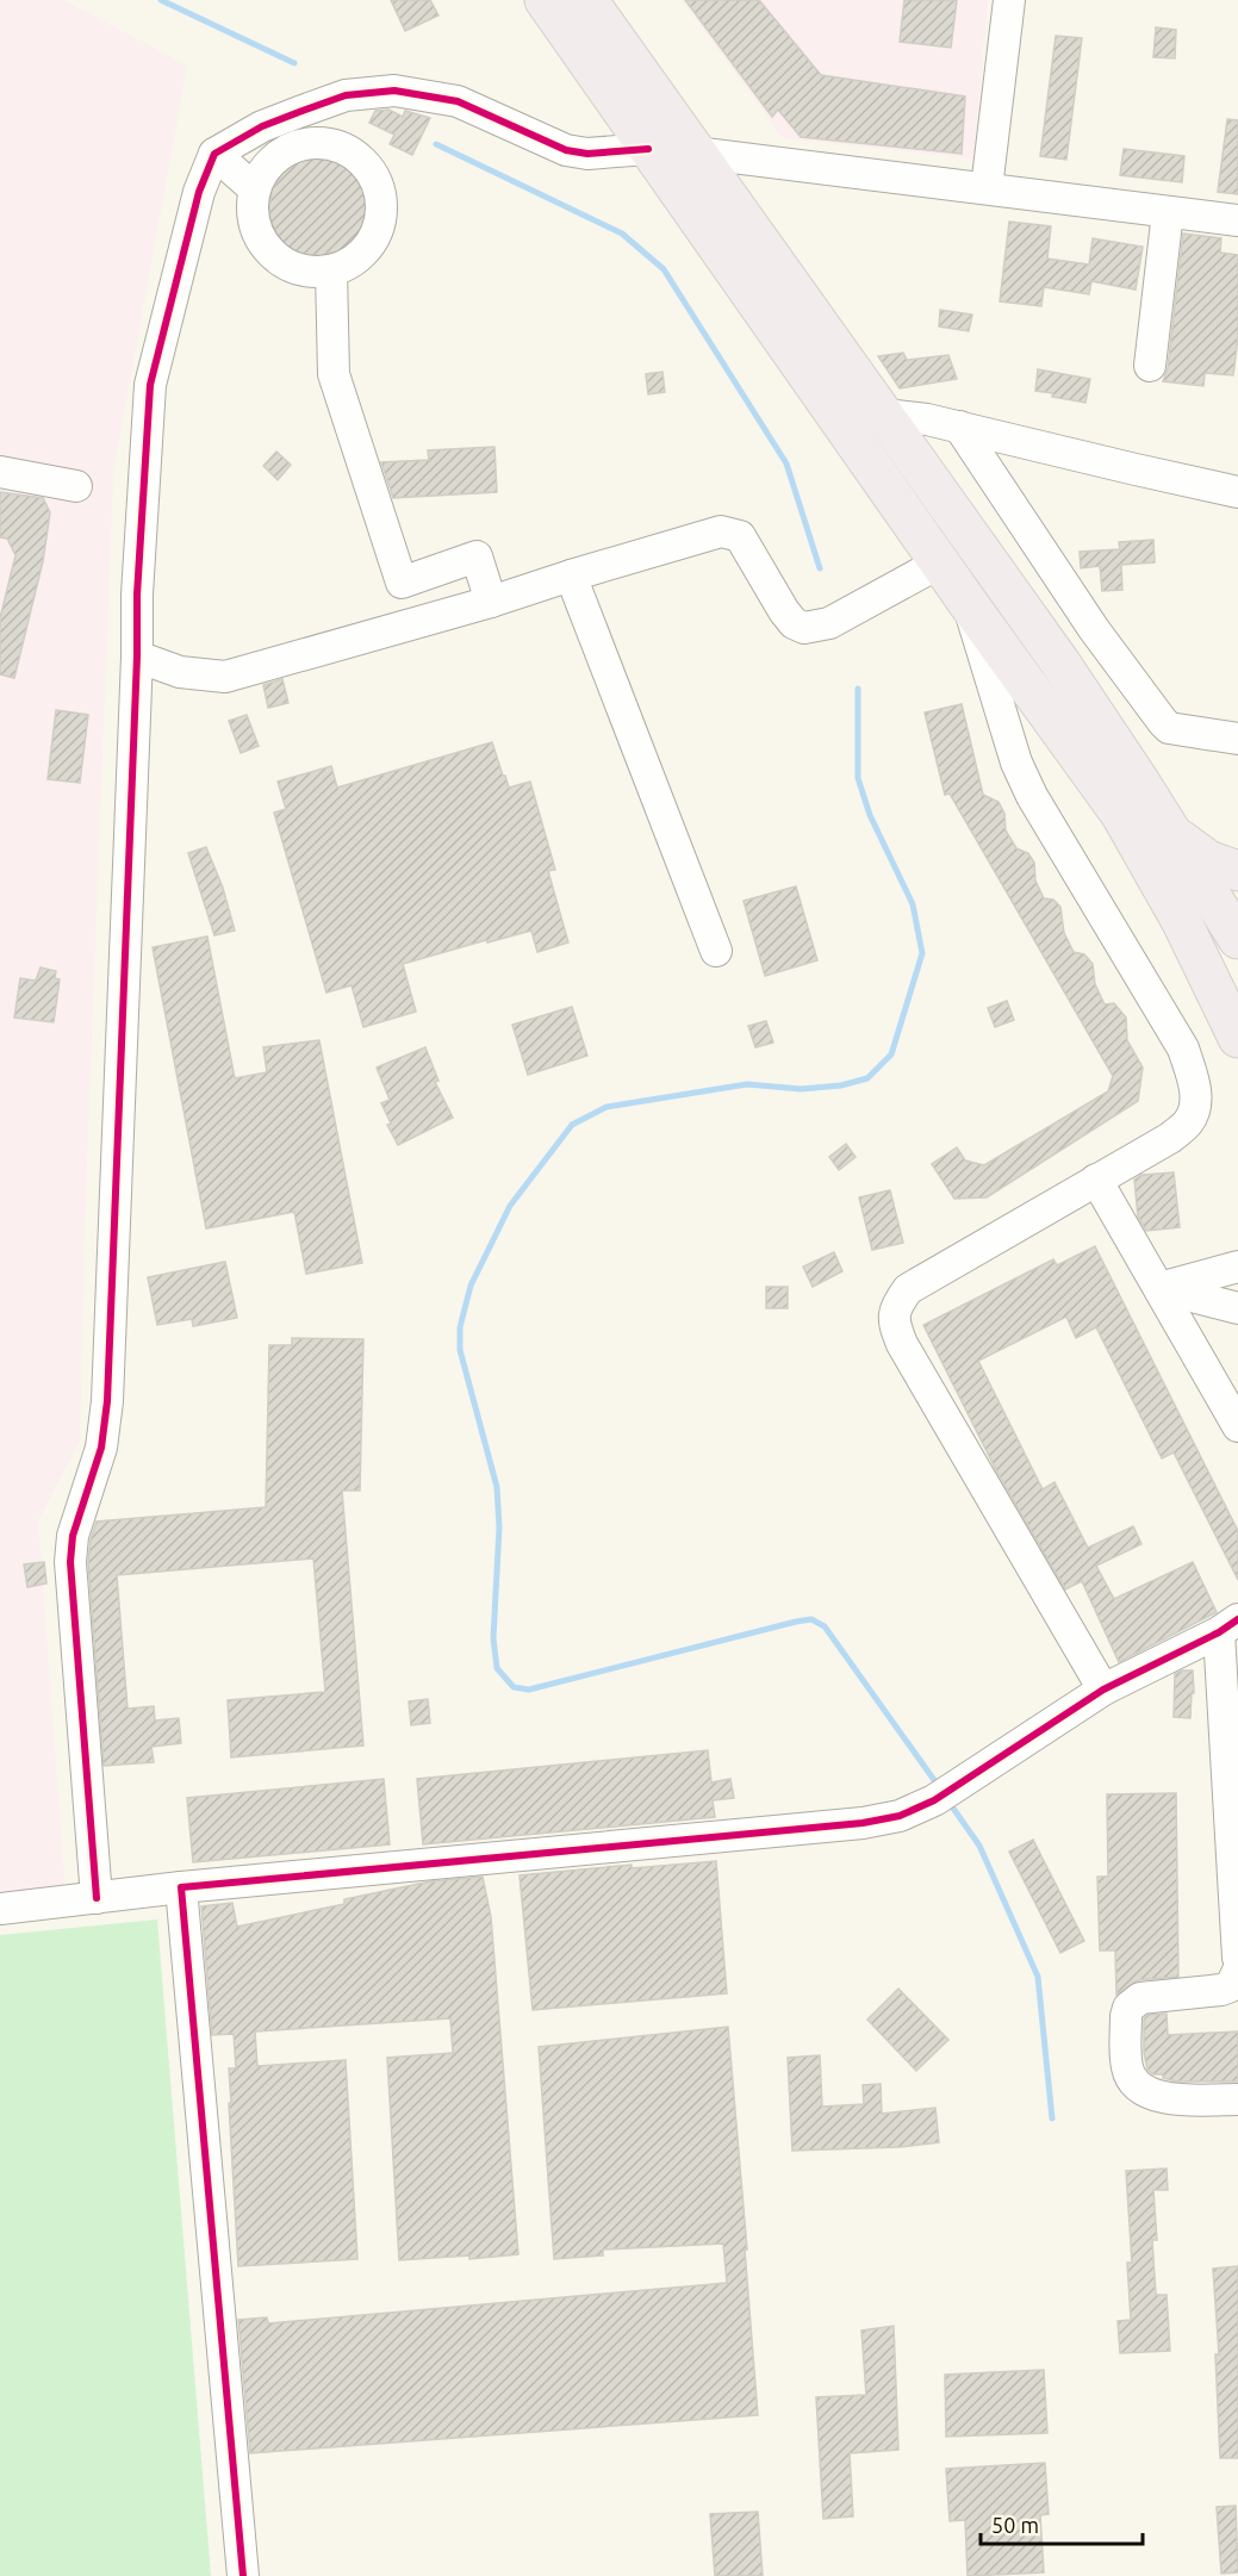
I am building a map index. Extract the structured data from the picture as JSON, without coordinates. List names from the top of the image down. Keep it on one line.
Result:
{"scale_bar":"50 m"}
